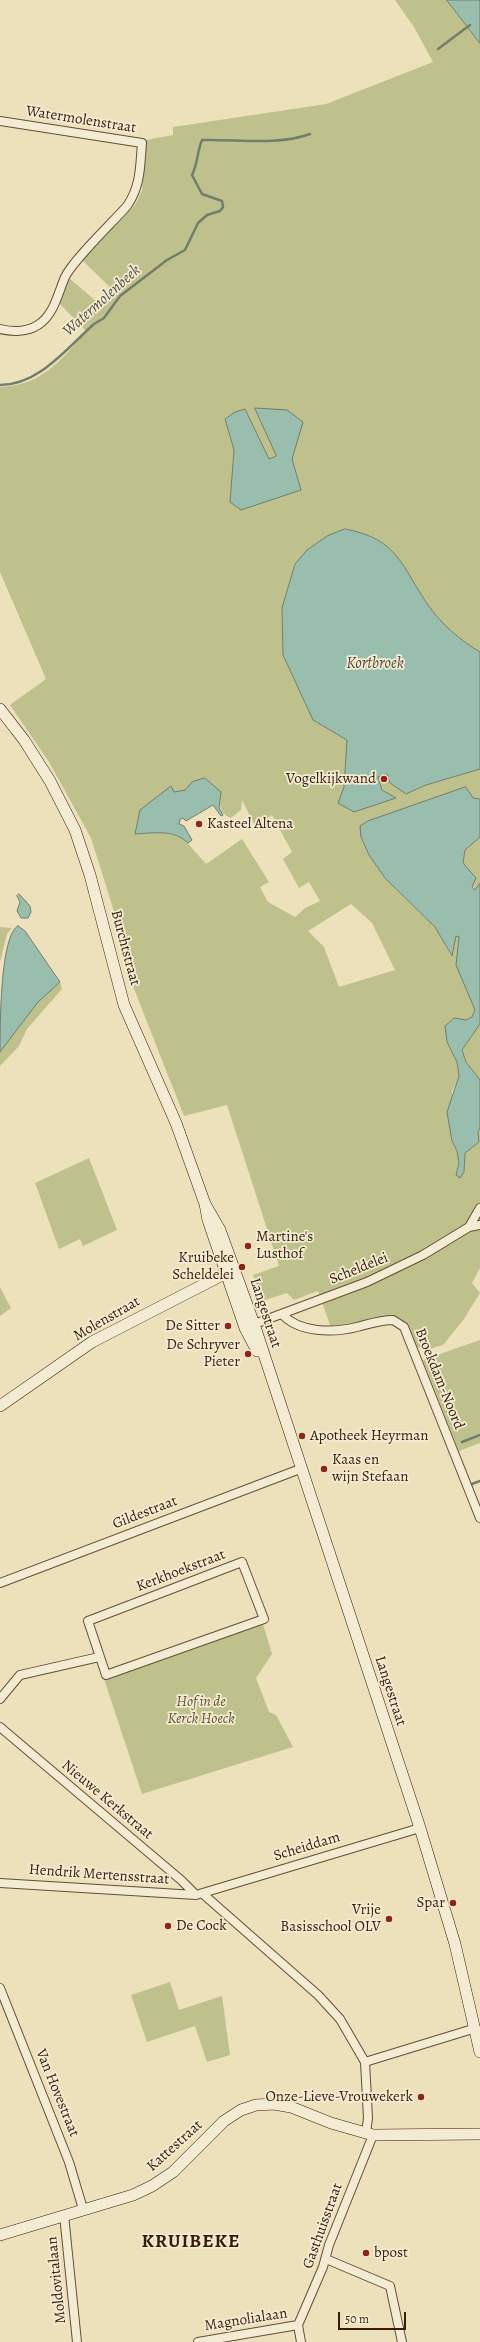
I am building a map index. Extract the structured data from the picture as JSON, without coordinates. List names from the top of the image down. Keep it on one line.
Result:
{"streets":{"main road":["Burchtstraat","Langestraat","Molenstraat","Kattestraat"],"street":["Watermolenstraat","Scheldelei","Broekdam-Noord","Gildestraat","Kerkhoekstraat","Nieuwe Kerkstraat","Scheiddam","Hendrik Mertensstraat","Van Hovestraat","Gasthuisstraat","Moldovitalaan","Magnolialaan"]},"crossings":[["Burchtstraat","Langestraat"],["Burchtstraat","Molenstraat"],["Scheldelei","Langestraat"],["Scheldelei","Broekdam-Noord"],["Langestraat","Molenstraat"],["Langestraat","Gildestraat"],["Langestraat","Scheiddam"],["Nieuwe Kerkstraat","Scheiddam"],["Nieuwe Kerkstraat","Hendrik Mertensstraat"],["Nieuwe Kerkstraat","Gasthuisstraat"],["Scheiddam","Hendrik Mertensstraat"],["Van Hovestraat","Kattestraat"],["Kattestraat","Gasthuisstraat"],["Kattestraat","Moldovitalaan"],["Gasthuisstraat","Magnolialaan"]],"districts":["KRUIBEKE"],"water":["Watermolenbeek","Kortbroek"],"parks":["Hof in de Kerck Hoeck"],"places":["Vogelkijkwand","Kasteel Altena","Martine's Lusthof","Kruibeke Scheldelei","De Sitter","De Schryver Pieter","Apotheek Heyrman","Kaas en wijn Stefaan","Spar","Vrije Basisschool OLV","De Cock","Onze-Lieve-Vrouwekerk","bpost"],"scale_bar":"50 m"}
